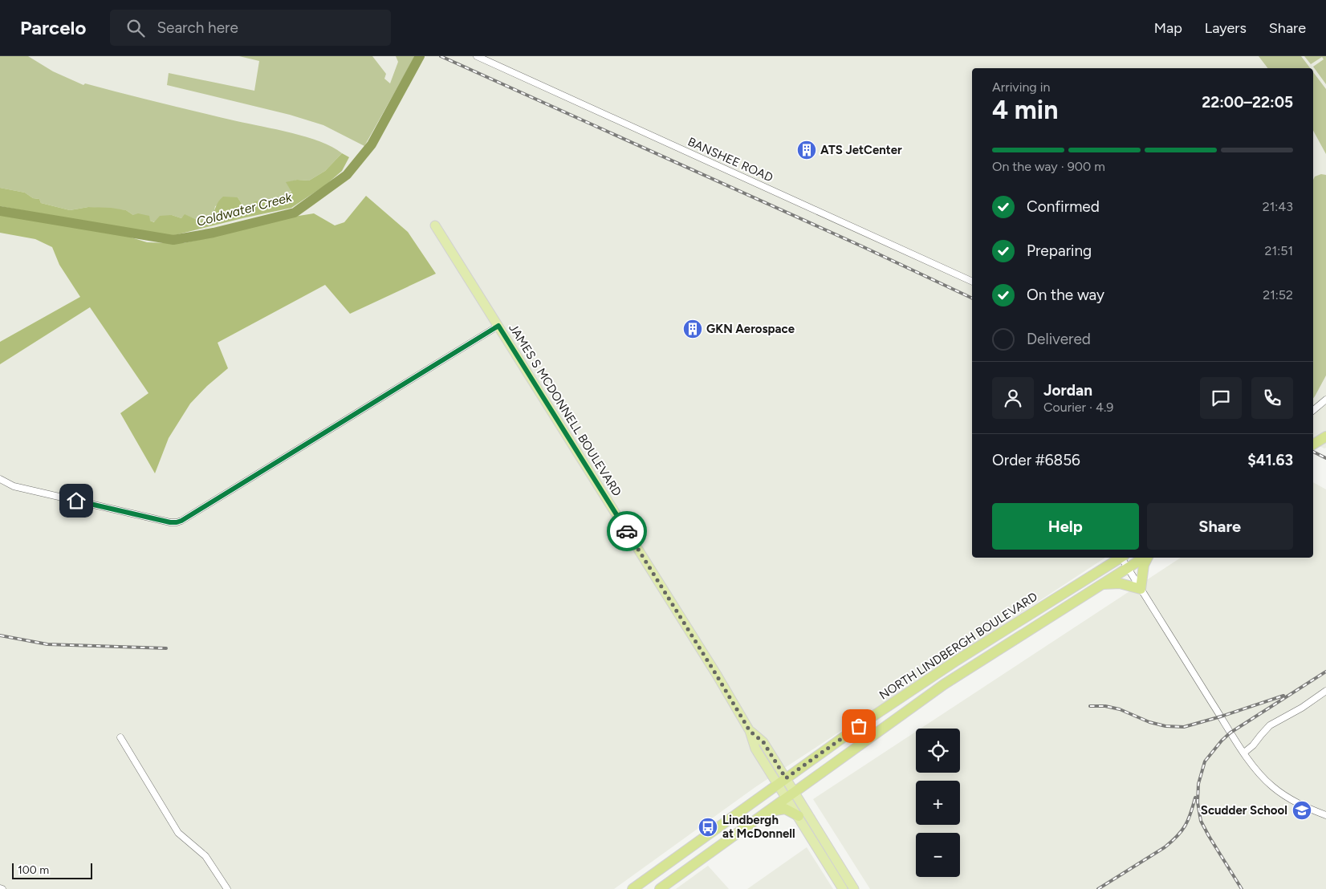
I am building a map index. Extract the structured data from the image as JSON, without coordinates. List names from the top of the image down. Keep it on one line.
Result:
{"streets":{"highway":["NORTH LINDBERGH BOULEVARD"],"main road":["JAMES S MCDONNELL BOULEVARD"],"street":["BANSHEE ROAD"]},"crossings":[["JAMES S MCDONNELL BOULEVARD","NORTH LINDBERGH BOULEVARD"]],"water":["Coldwater Creek"],"places":{"building":["ATS JetCenter","GKN Aerospace"],"school or university":["Scudder School"],"bus stop":["Lindbergh at McDonnell"]},"scale_bar":"100 m","page":{"header":"Parcelo","search":"Search here","nav":["Map","Layers","Share"],"heading":["4 min","Arriving in","22:00–22:05"],"panel":["Jordan","Courier · 4.9","Order #6856","$41.63"],"bar":"On the way · 900 m","list":[["Confirmed","21:43"],["Preparing","21:51"],["On the way","21:52"],"Delivered"],"buttons":["Help","Share"],"map_buttons":["+","−"],"scale":"100 m"}}
